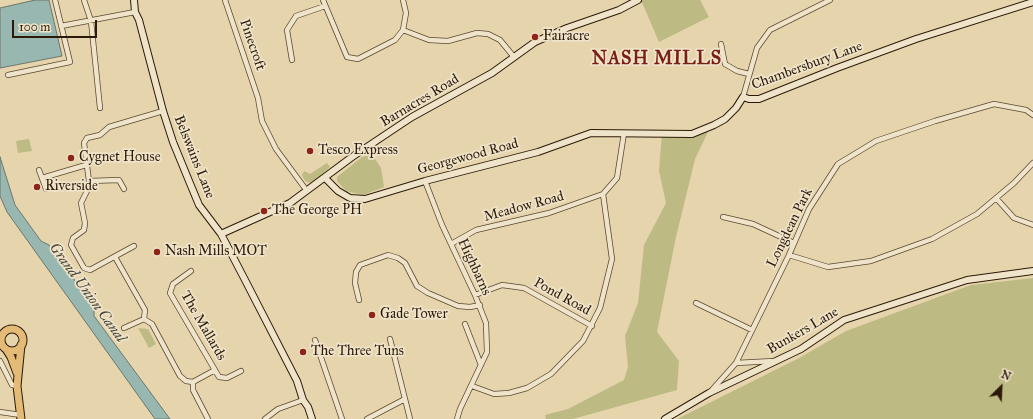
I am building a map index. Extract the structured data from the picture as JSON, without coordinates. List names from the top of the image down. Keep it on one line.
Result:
{"streets":{"street":["Pinecroft","Chambersbury Lane","Barnacres Road","Belswains Lane","Georgewood Road","Meadow Road","Longdean Park","Highbarns","Pond Road","The Mallards","Bunkers Lane"]},"crossings":[["Pinecroft","Barnacres Road"],["Chambersbury Lane","Georgewood Road"],["Barnacres Road","Belswains Lane"],["Barnacres Road","Georgewood Road"],["Georgewood Road","Highbarns"],["Meadow Road","Highbarns"],["Longdean Park","Bunkers Lane"],["Highbarns","Pond Road"]],"districts":["NASH MILLS"],"water":["Grand Union Canal"],"places":["Fairacre","Tesco Express","Cygnet House","Riverside","The George PH","Nash Mills MOT","Gade Tower","The Three Tuns"],"scale_bar":"100 m","north":"top right"}
